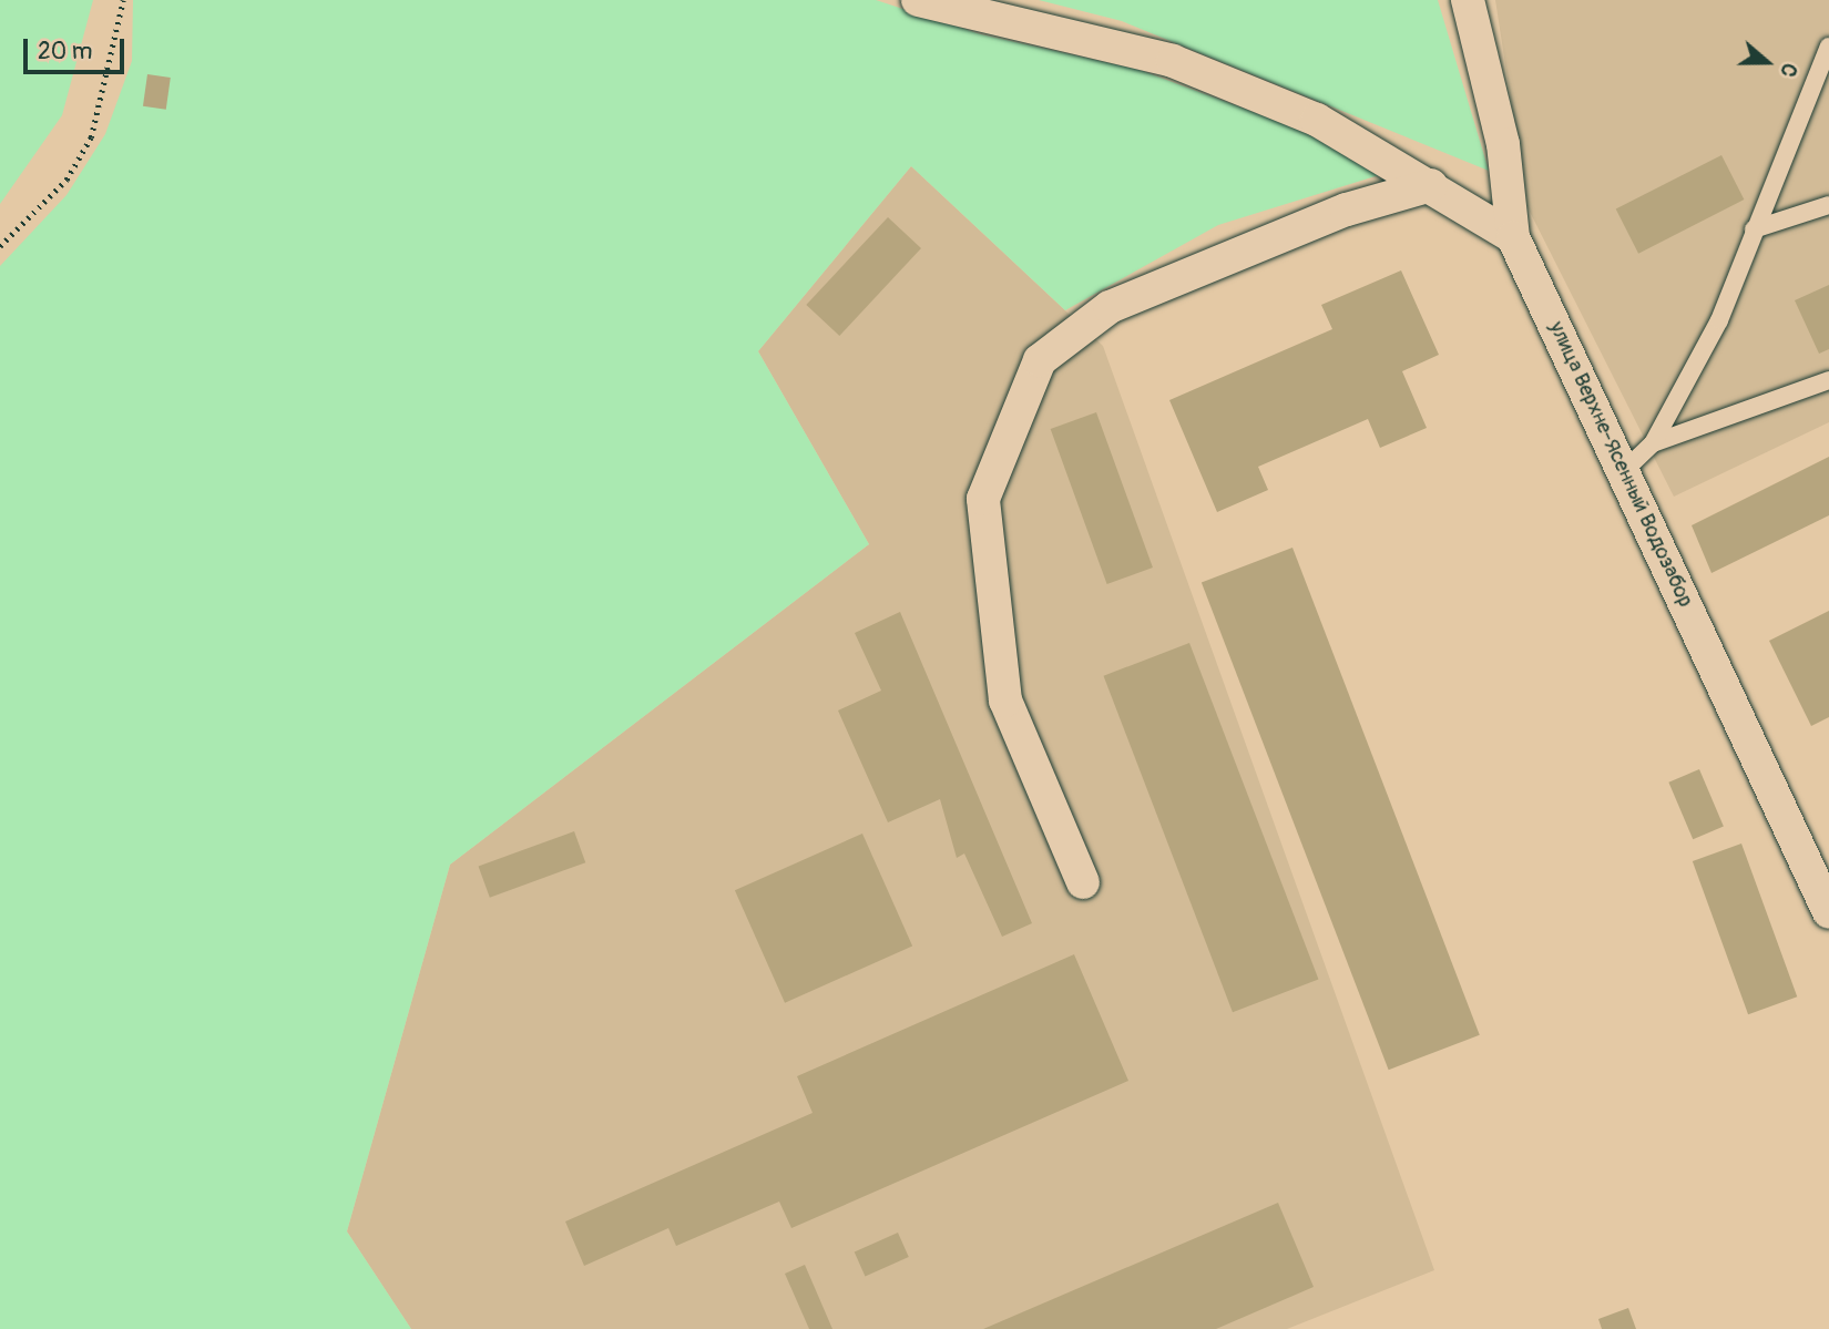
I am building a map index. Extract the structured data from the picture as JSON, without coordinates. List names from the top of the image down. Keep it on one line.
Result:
{"streets":{"street":["улица Верхне-Ясенный Водозабор"]},"scale_bar":"20 m","north":"right"}
